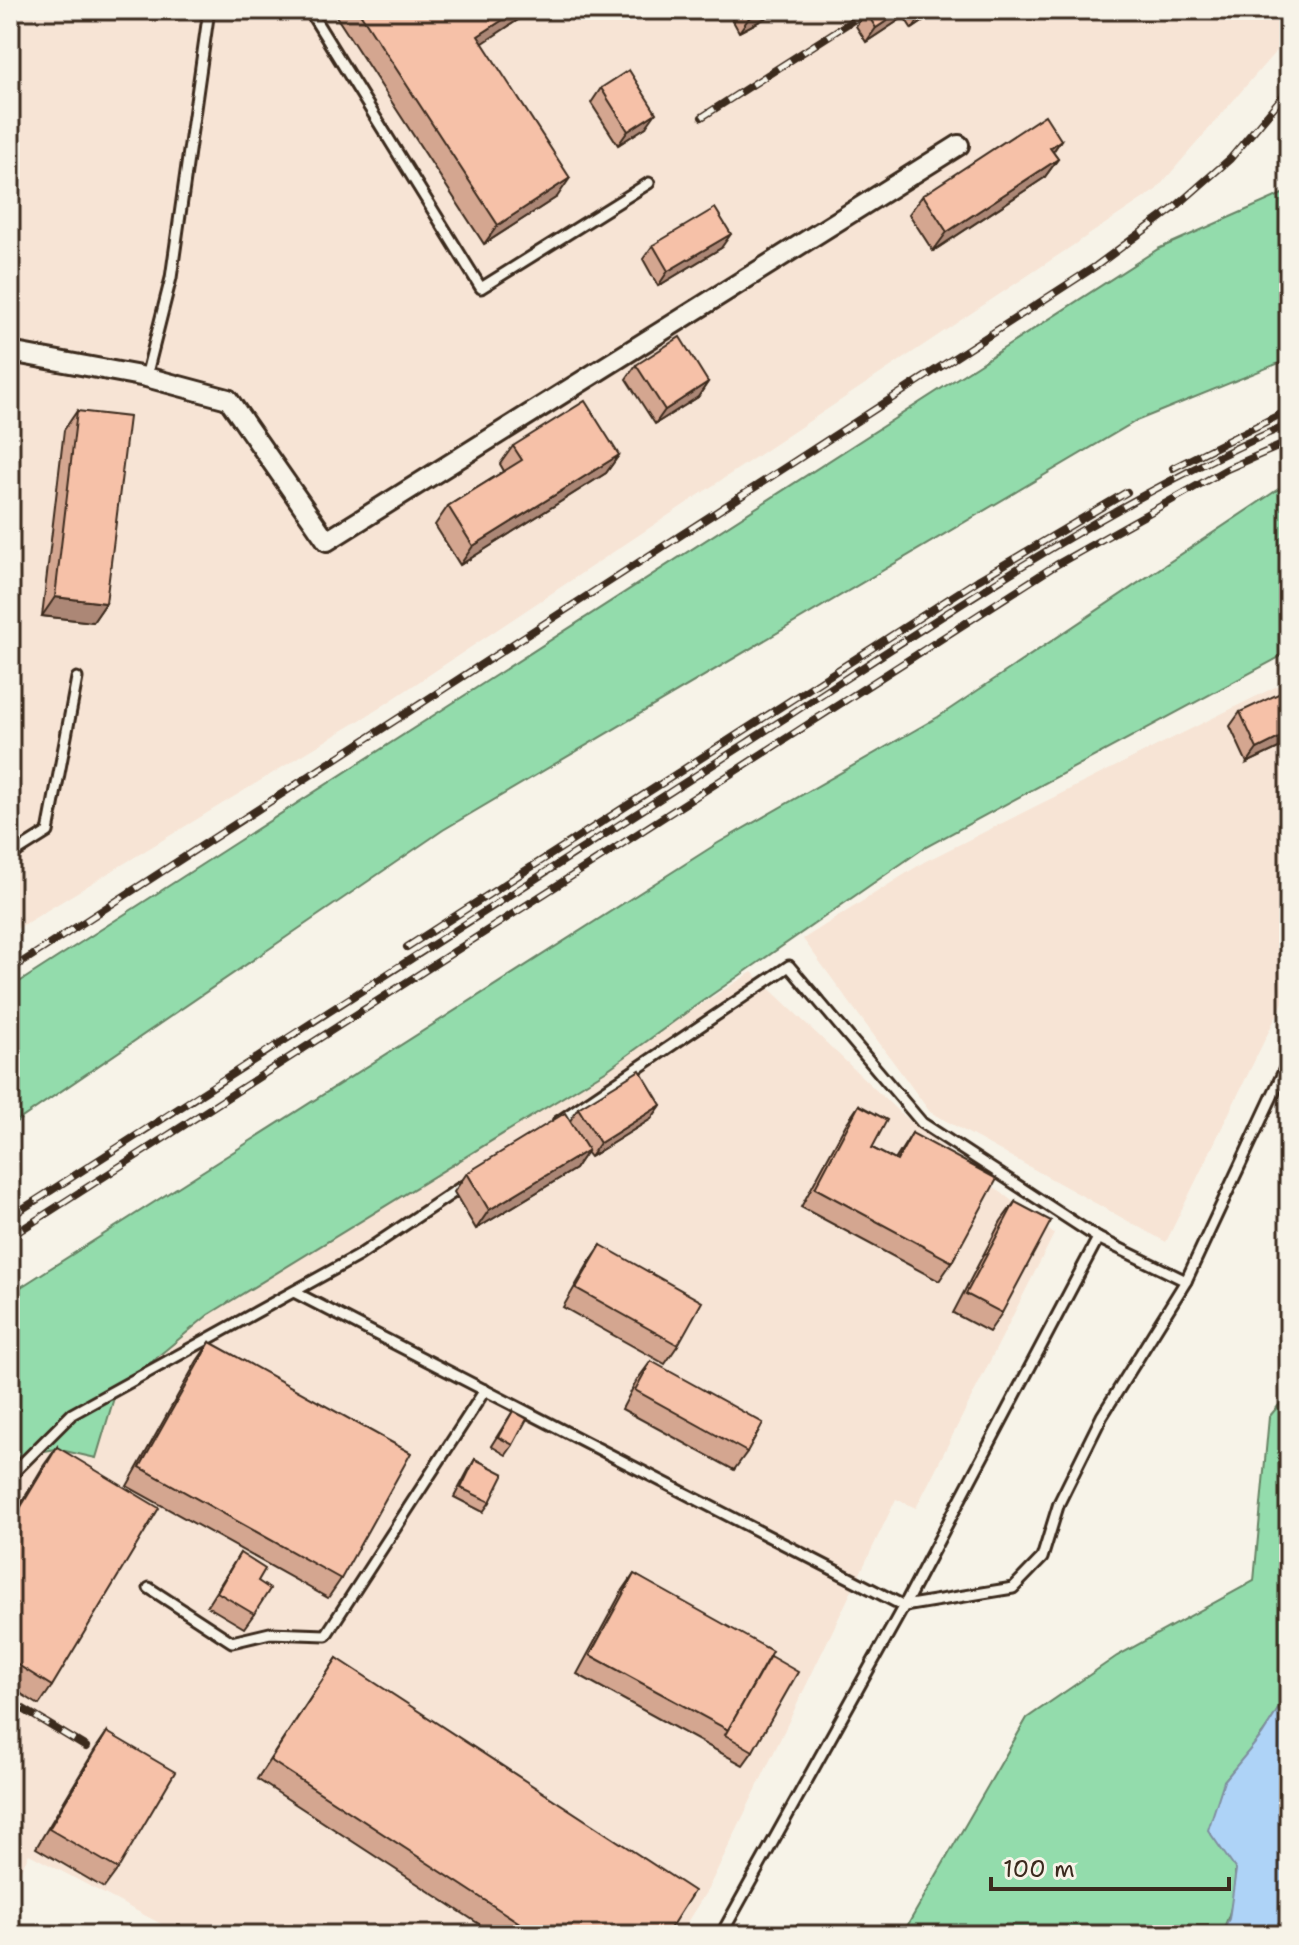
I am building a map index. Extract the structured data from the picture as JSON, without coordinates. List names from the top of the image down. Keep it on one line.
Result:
{"scale_bar":"100 m"}
